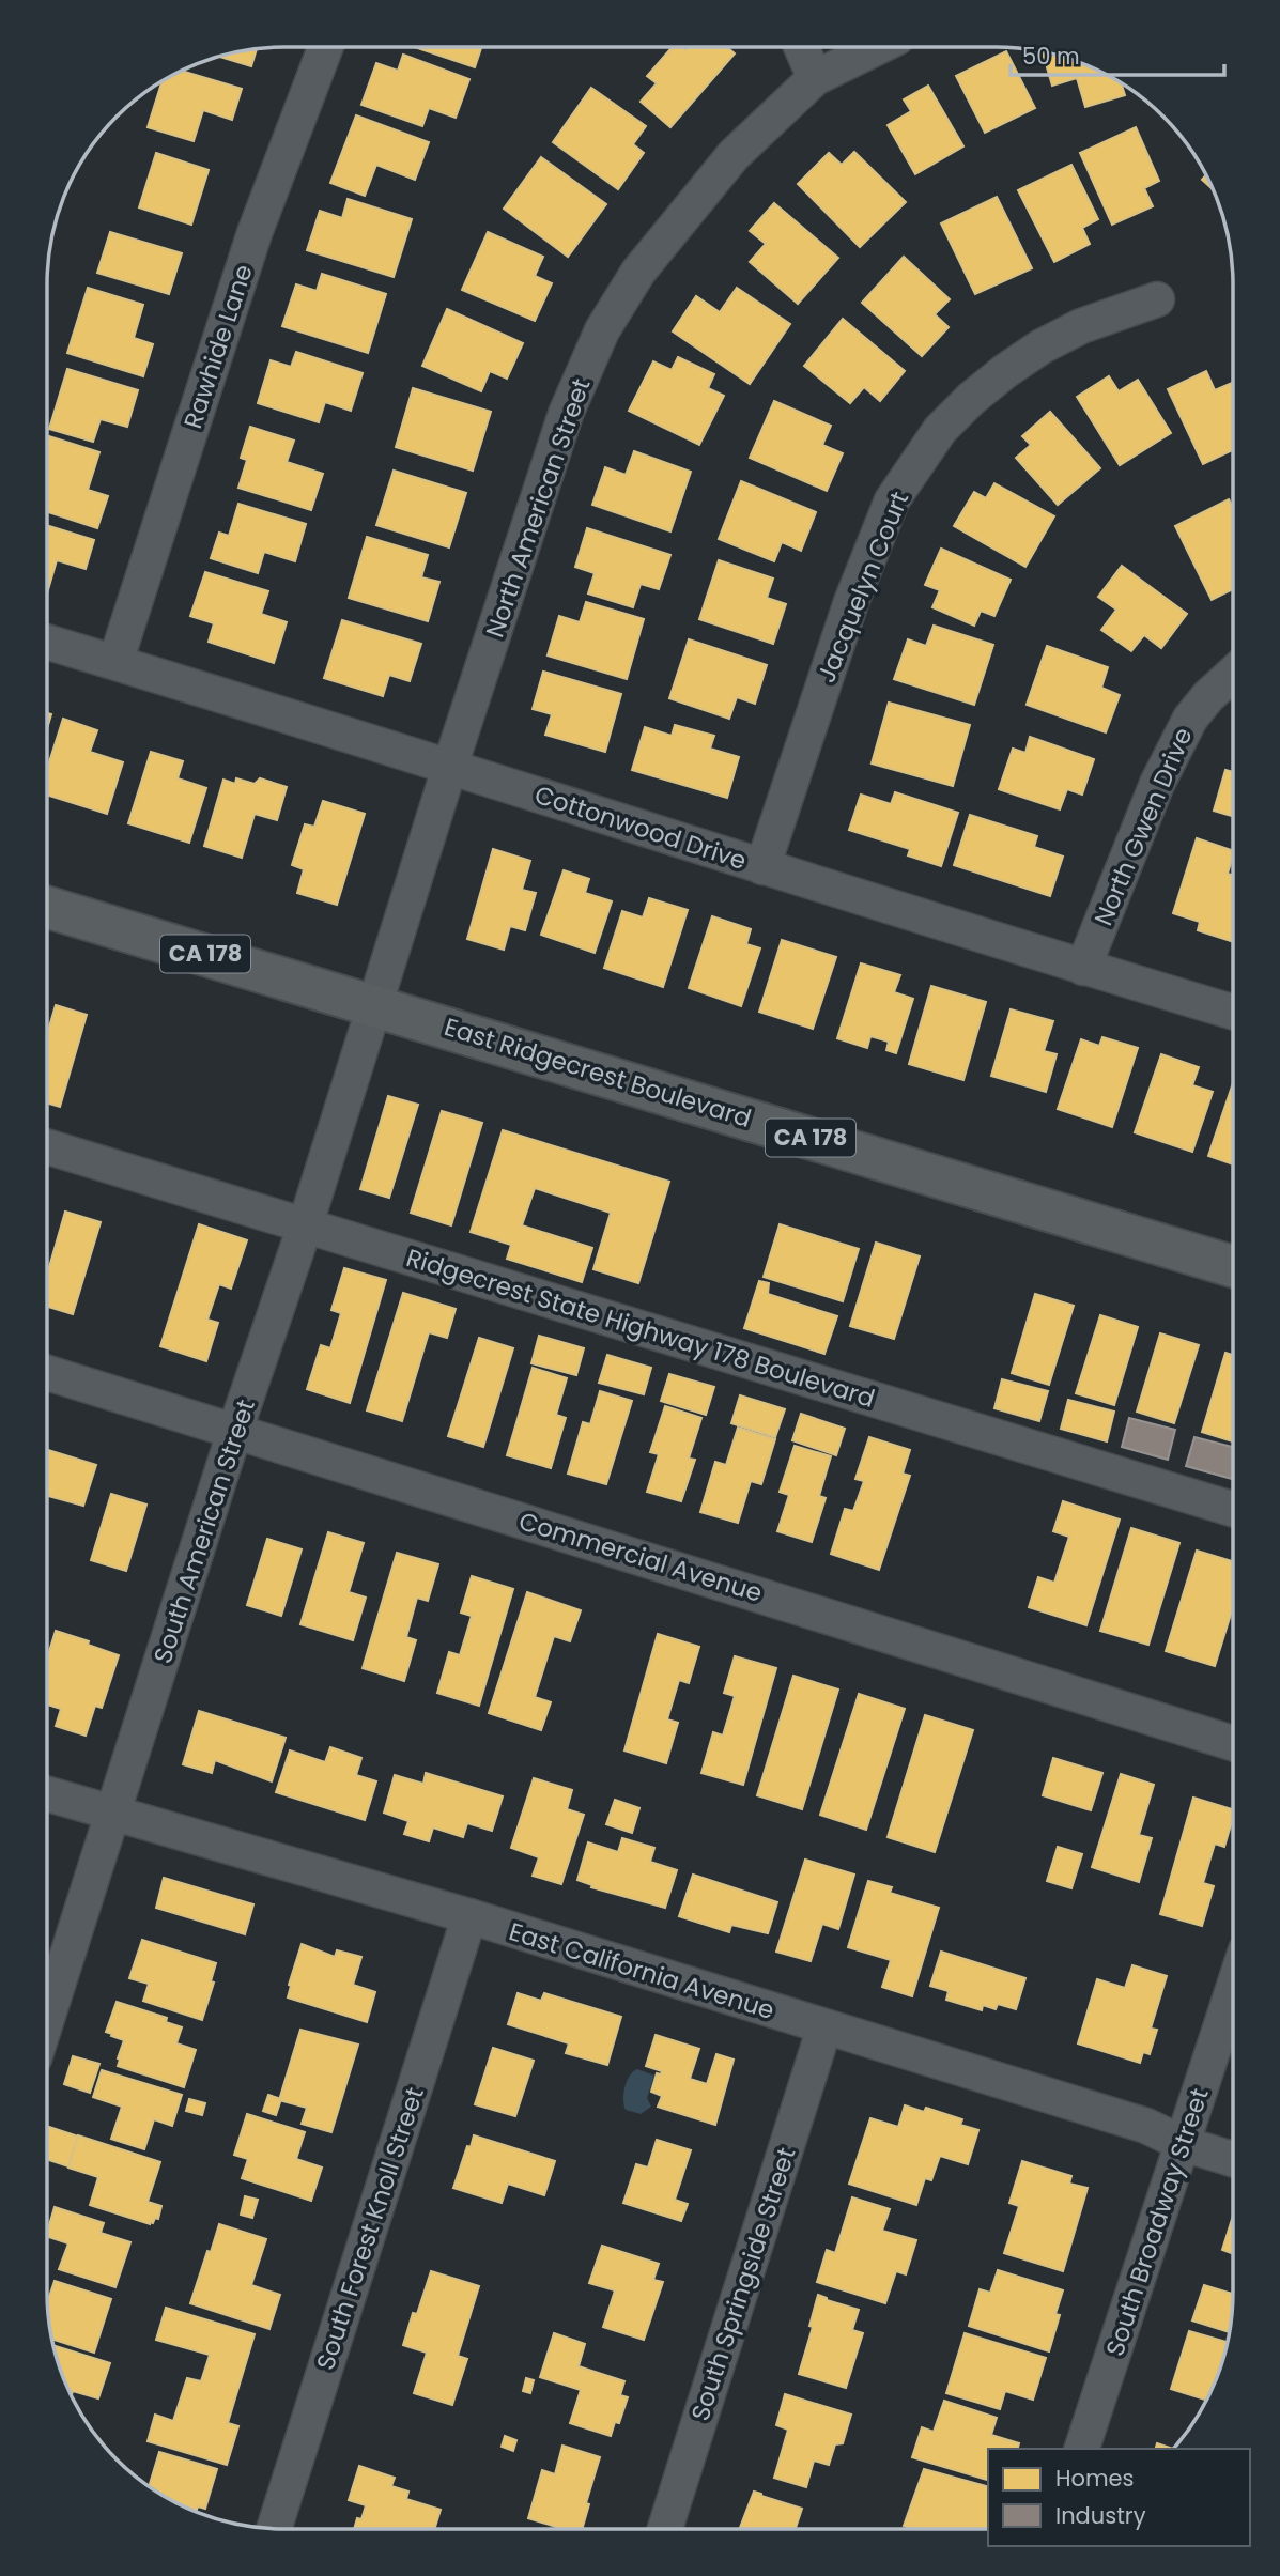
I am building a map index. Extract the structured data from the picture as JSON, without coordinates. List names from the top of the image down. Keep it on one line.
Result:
{"streets":{"main road":["CA 178","East Ridgecrest Boulevard"],"street":["Rawhide Lane","North American Street","Jacquelyn Court","North Gwen Drive","Cottonwood Drive","Ridgecrest State Highway 178 Boulevard","South American Street","Commercial Avenue","East California Avenue","South Broadway Street","South Forest Knoll Street","South Springside Street"]},"crossings":[["Rawhide Lane","Cottonwood Drive"],["North American Street","Cottonwood Drive"],["North American Street","East Ridgecrest Boulevard"],["North American Street","South American Street"],["Jacquelyn Court","Cottonwood Drive"],["North Gwen Drive","Cottonwood Drive"],["East Ridgecrest Boulevard","South American Street"],["Ridgecrest State Highway 178 Boulevard","South American Street"],["South American Street","Commercial Avenue"],["South American Street","East California Avenue"],["East California Avenue","South Broadway Street"],["East California Avenue","South Forest Knoll Street"],["East California Avenue","South Springside Street"]],"legend":["Homes","Industry"],"scale_bar":"50 m"}
